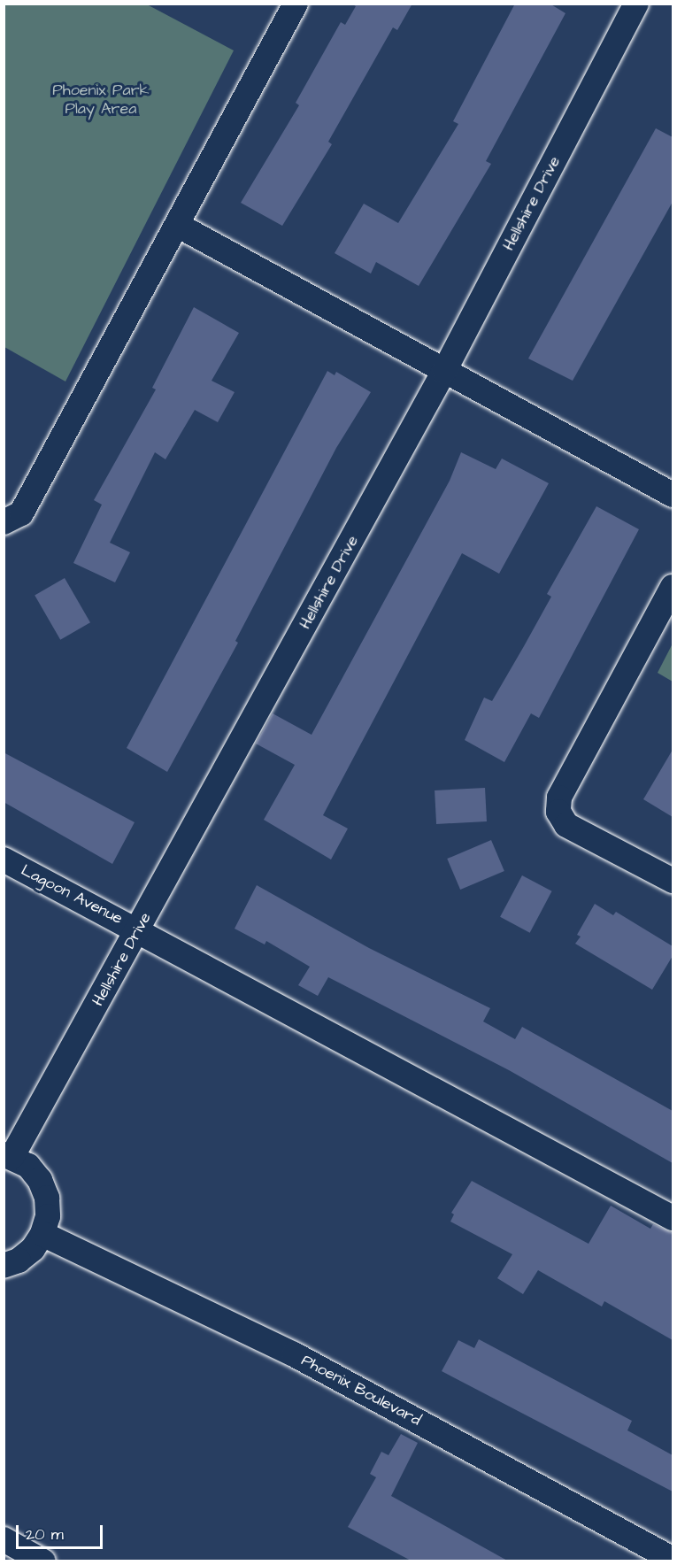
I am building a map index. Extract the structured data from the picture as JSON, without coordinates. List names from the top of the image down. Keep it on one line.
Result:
{"streets":{"street":["Hellshire Drive","Lagoon Avenue","Phoenix Boulevard"]},"crossings":[["Hellshire Drive","Lagoon Avenue"]],"parks":["Phoenix Park Play Area"],"scale_bar":"20 m"}
